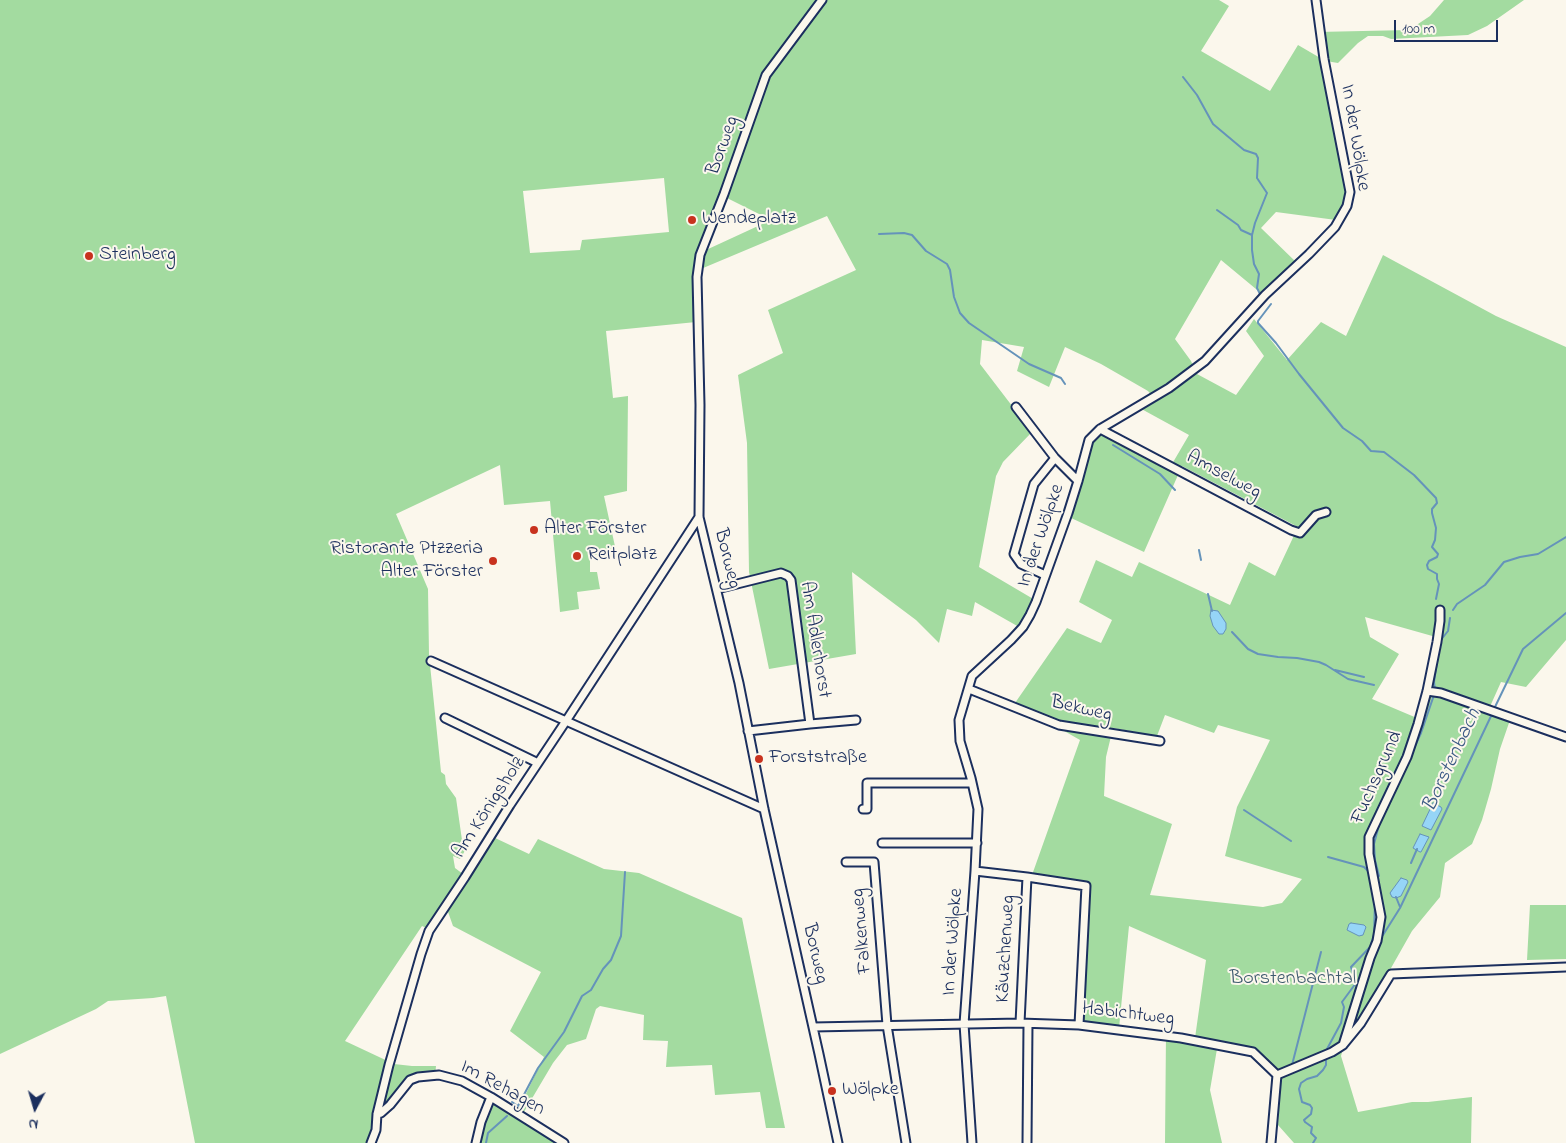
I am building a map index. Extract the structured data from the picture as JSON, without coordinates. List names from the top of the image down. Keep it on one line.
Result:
{"streets":{"street":["In der Wölpke","Borweg","Amselweg","Am Adlerhorst","Bekweg","Fuchsgrund","Am Königsholz","Falkenweg","Käuzchenweg","Habichtweg","Im Rehagen"]},"crossings":[["In der Wölpke","Borweg"],["In der Wölpke","Amselweg"],["In der Wölpke","Bekweg"],["In der Wölpke","Falkenweg"],["In der Wölpke","Habichtweg"],["Borweg","Am Adlerhorst"],["Borweg","Am Königsholz"],["Am Königsholz","Im Rehagen"],["Käuzchenweg","Habichtweg"]],"water":["Borstenbach"],"parks":["Borstenbachtal"],"places":["Wendeplatz","Steinberg","Alter Förster","Reitplatz","Ristorante Ptzzeria Alter Förster","Forststraße","Wölpke"],"scale_bar":"100 m","north":"bottom"}
